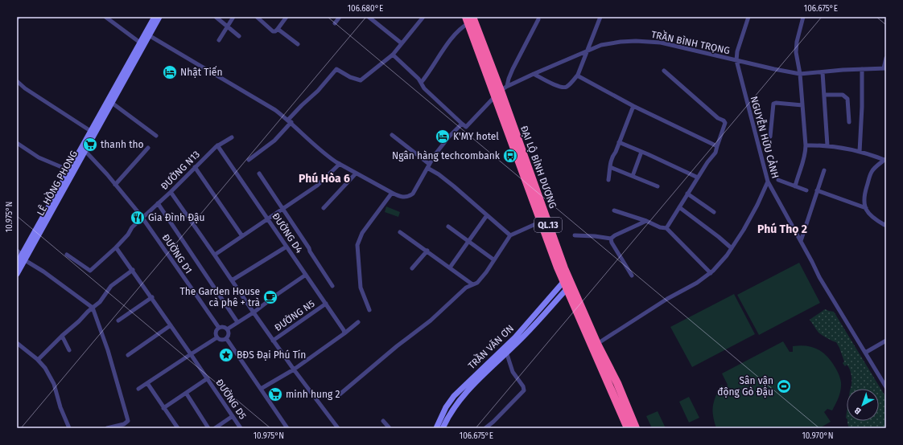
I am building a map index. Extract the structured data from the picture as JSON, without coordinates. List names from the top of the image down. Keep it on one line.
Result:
{"streets":{"highway":["ĐẠI LỘ BÌNH DƯƠNG","QL.13"],"street":["TRẦN BÌNH TRỌNG","NGUYỄN HỮU CẢNH","ĐƯỜNG N13","LÊ HỒNG PHONG","ĐƯỜNG D4","ĐƯỜNG D1","ĐƯỜNG N5","TRẦN VĂN ƠN","ĐƯỜNG D5"]},"crossings":[["TRẦN BÌNH TRỌNG","NGUYỄN HỮU CẢNH"],["TRẦN BÌNH TRỌNG","ĐẠI LỘ BÌNH DƯƠNG"],["ĐẠI LỘ BÌNH DƯƠNG","TRẦN VĂN ƠN"],["ĐƯỜNG N13","ĐƯỜNG D4"],["ĐƯỜNG N13","ĐƯỜNG D1"],["ĐƯỜNG N13","ĐƯỜNG D5"],["LÊ HỒNG PHONG","ĐƯỜNG D1"],["ĐƯỜNG D4","ĐƯỜNG N5"]],"districts":["Phú Hòa 6","Phú Thọ 2"],"places":{"hotel":["Nhật Tiến","K'MY hotel"],"supermarket":["thanh tho","minh hung 2"],"bus stop":["Ngân hàng techcombank"],"restaurant":["Gia Đình Đậu"],"cafe":["The Garden House cà phê + trà"],"place":["BĐS Đại Phú Tín"],"sports":["Sân vận động Gò Đậu"]},"north":"bottom left","coordinates":["106.680°E","106.675°E","10.975°N","10.970°N"]}
